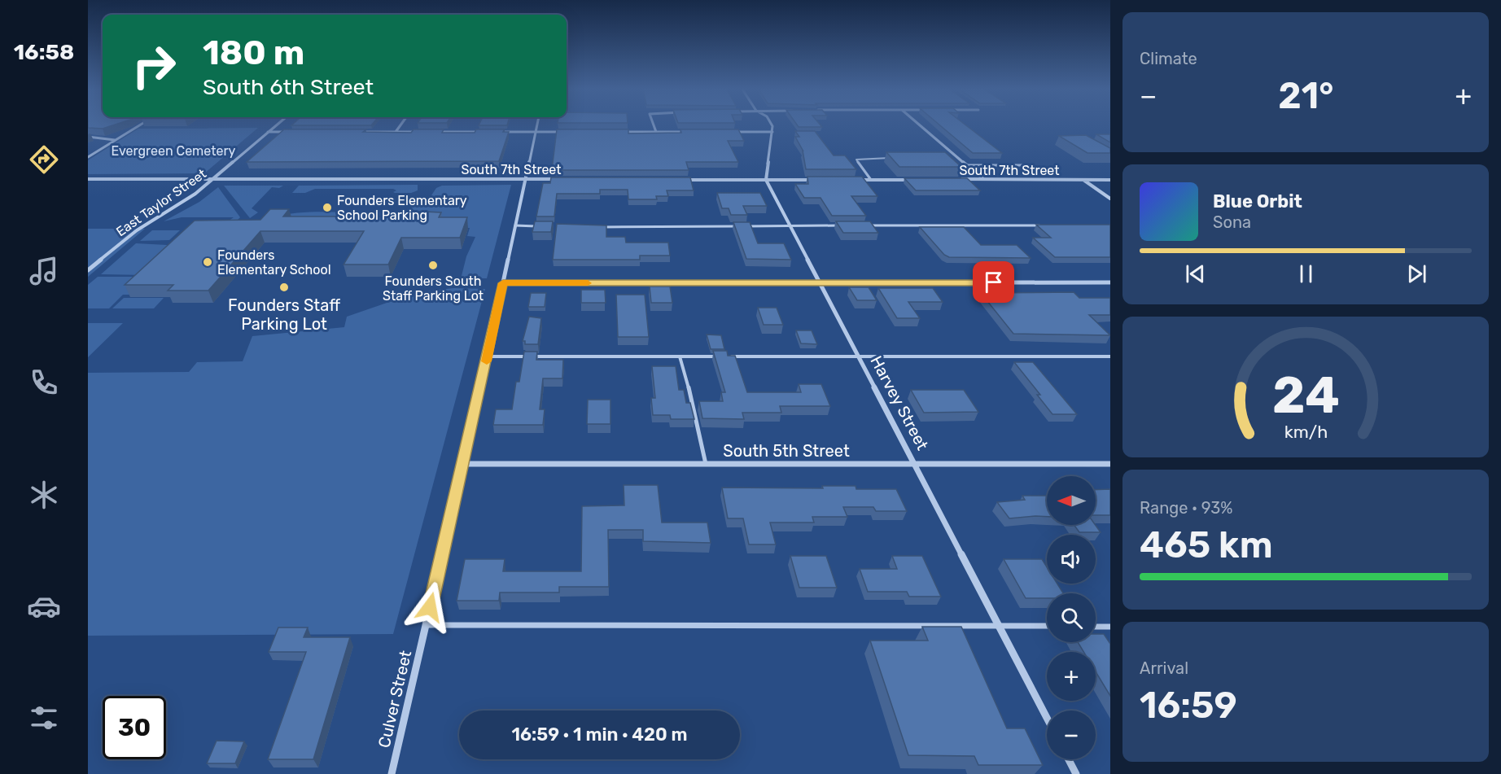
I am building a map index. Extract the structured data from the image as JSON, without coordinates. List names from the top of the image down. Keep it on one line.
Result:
{"streets":{"street":["South 7th Street","East Taylor Street","Harvey Street","South 5th Street","Culver Street"]},"crossings":[["South 7th Street","East Taylor Street"],["South 7th Street","Culver Street"],["Harvey Street","South 5th Street"],["South 5th Street","Culver Street"]],"parks":["Evergreen Cemetery"],"places":["Founders Elementary School Parking","Founders Elementary School","Founders South Staff Parking Lot","Founders Staff Parking Lot"],"north":"left","page":{"tabs":"16:58","tile":["Climate",["Range · 93%","465 km"],["Arrival","16:59"]],"turn":["180 m","South 6th Street"],"heat":["−","21°","+"],"song":["Blue Orbit","Sona"],"map_buttons":["+","−"],"limit":"30","trip":"16:59 · 1 min · 420 m","gauge":["24","km/h"]}}
